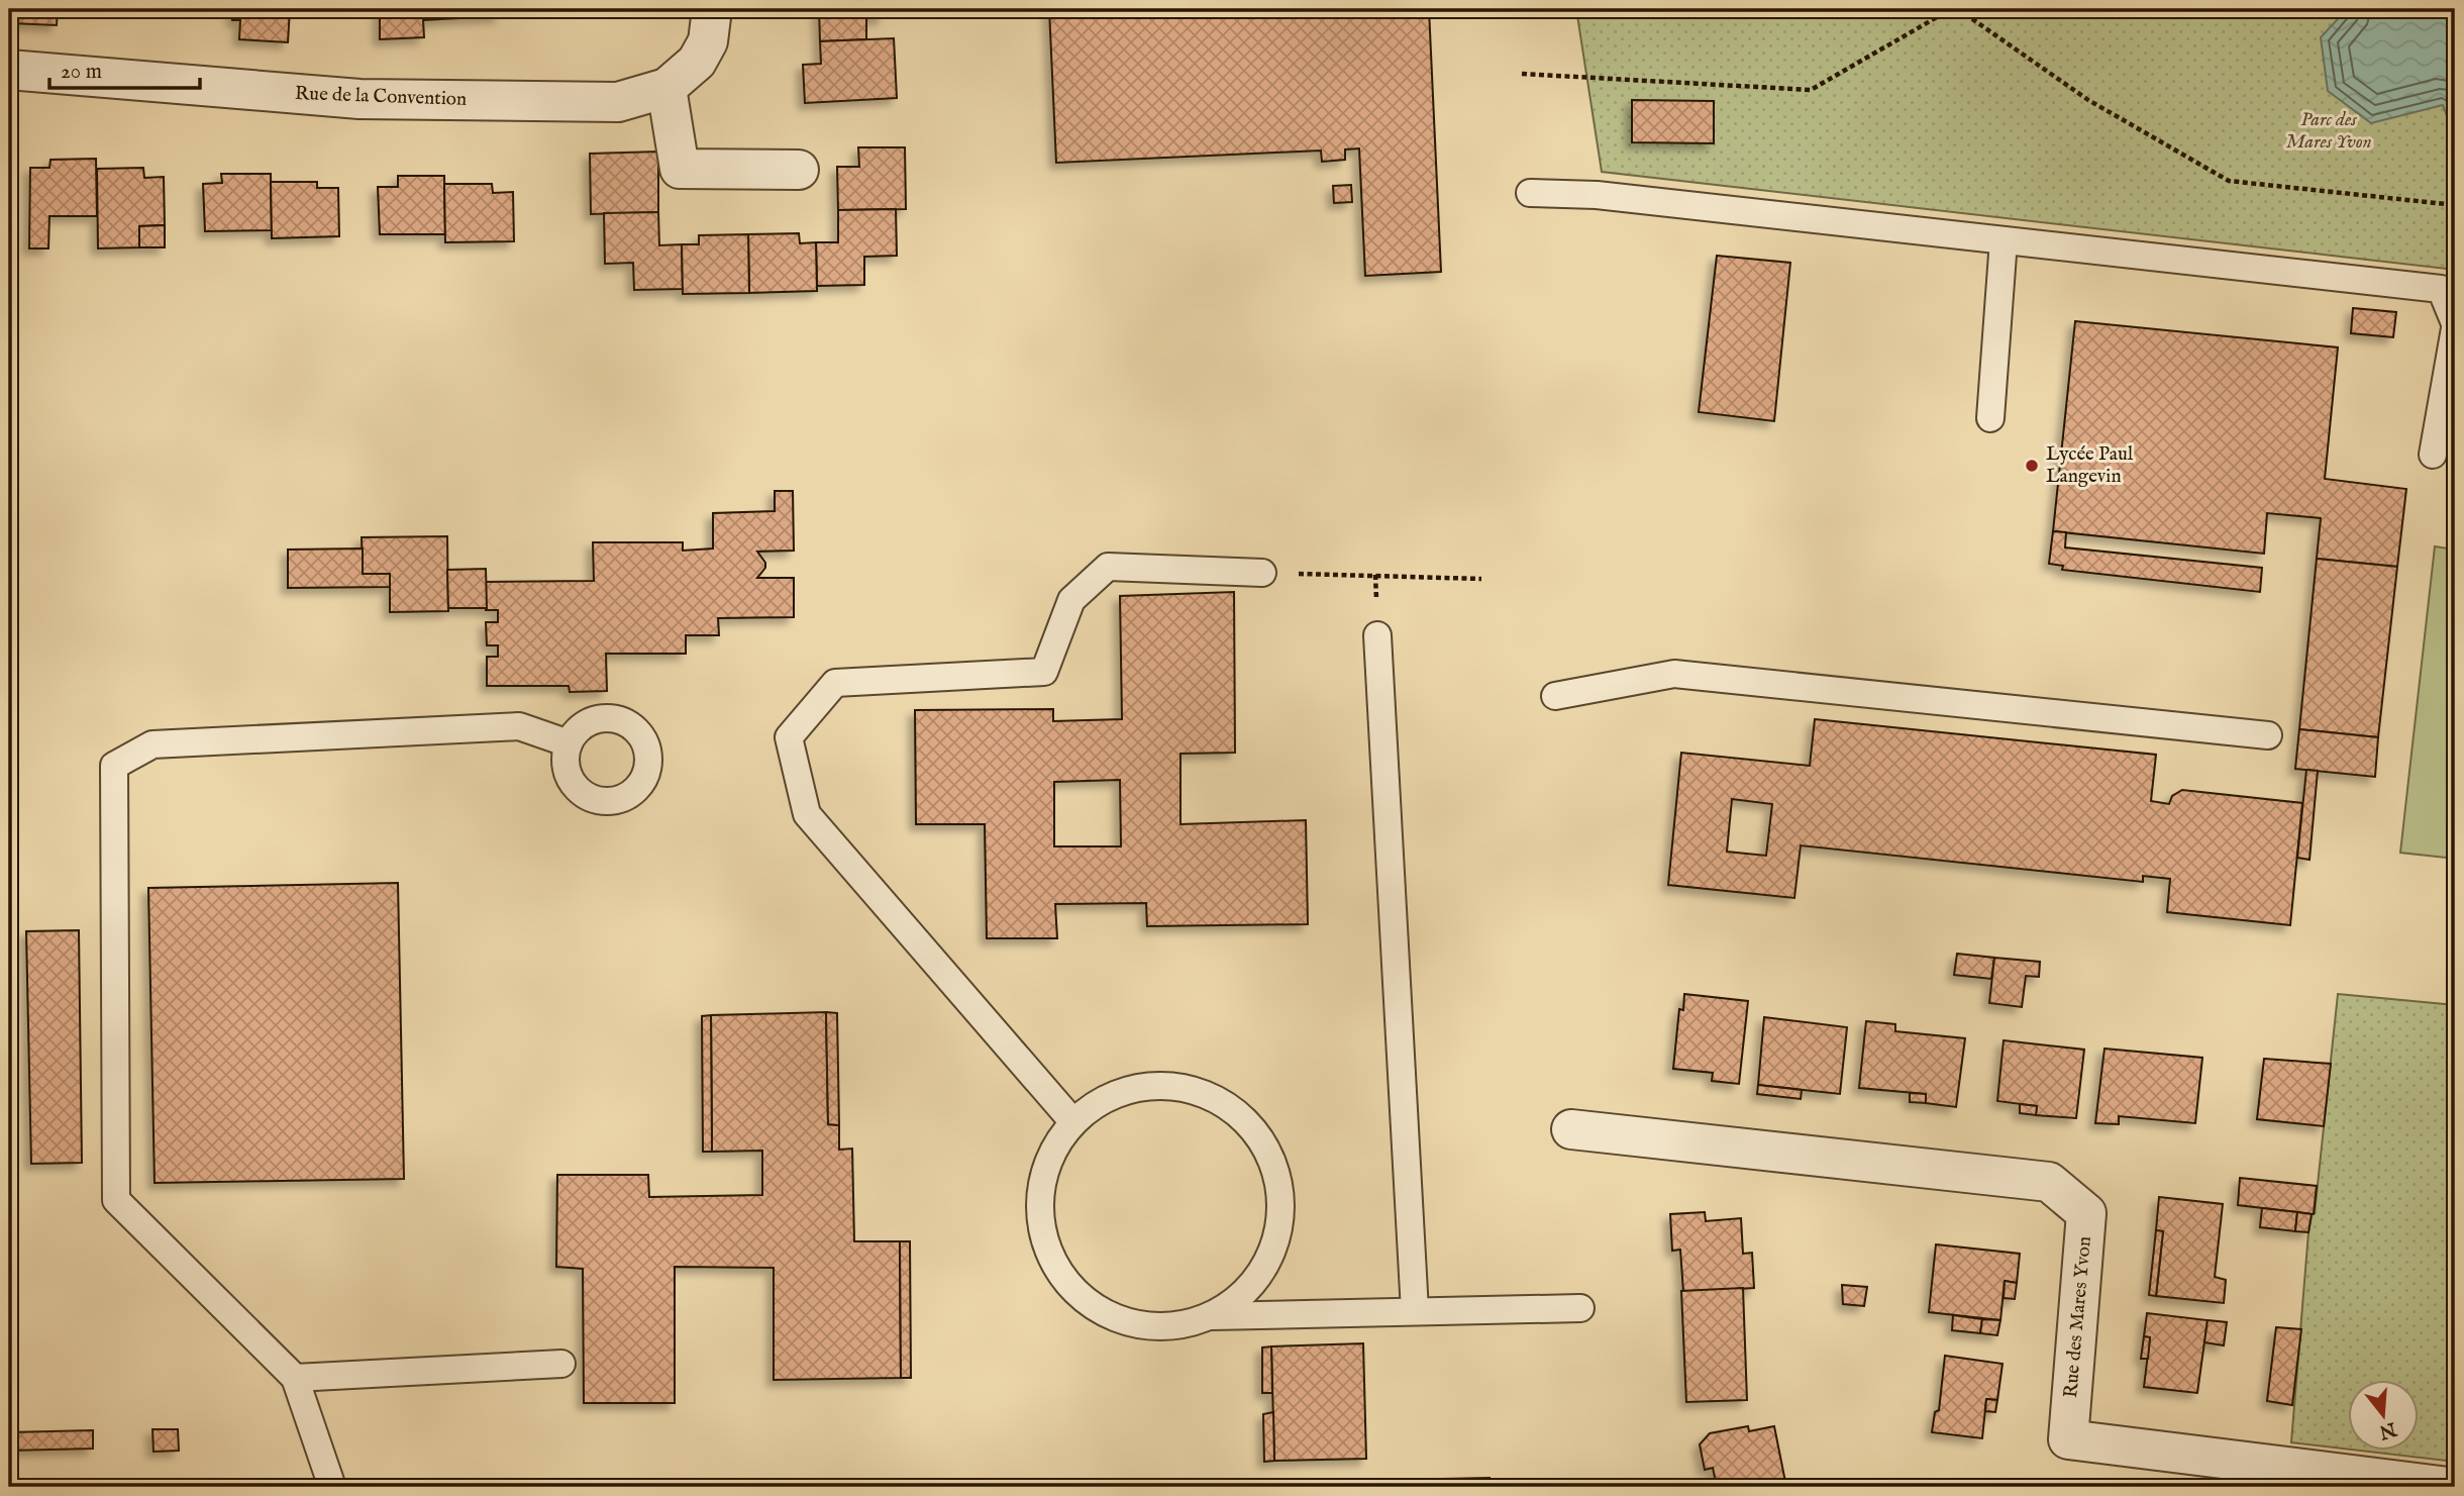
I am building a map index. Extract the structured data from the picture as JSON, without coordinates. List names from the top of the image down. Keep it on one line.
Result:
{"streets":{"street":["Rue de la Convention","Rue des Mares Yvon"]},"parks":["Parc des Mares Yvon"],"places":["Lycée Paul Langevin"],"scale_bar":"20 m","north":"bottom"}
